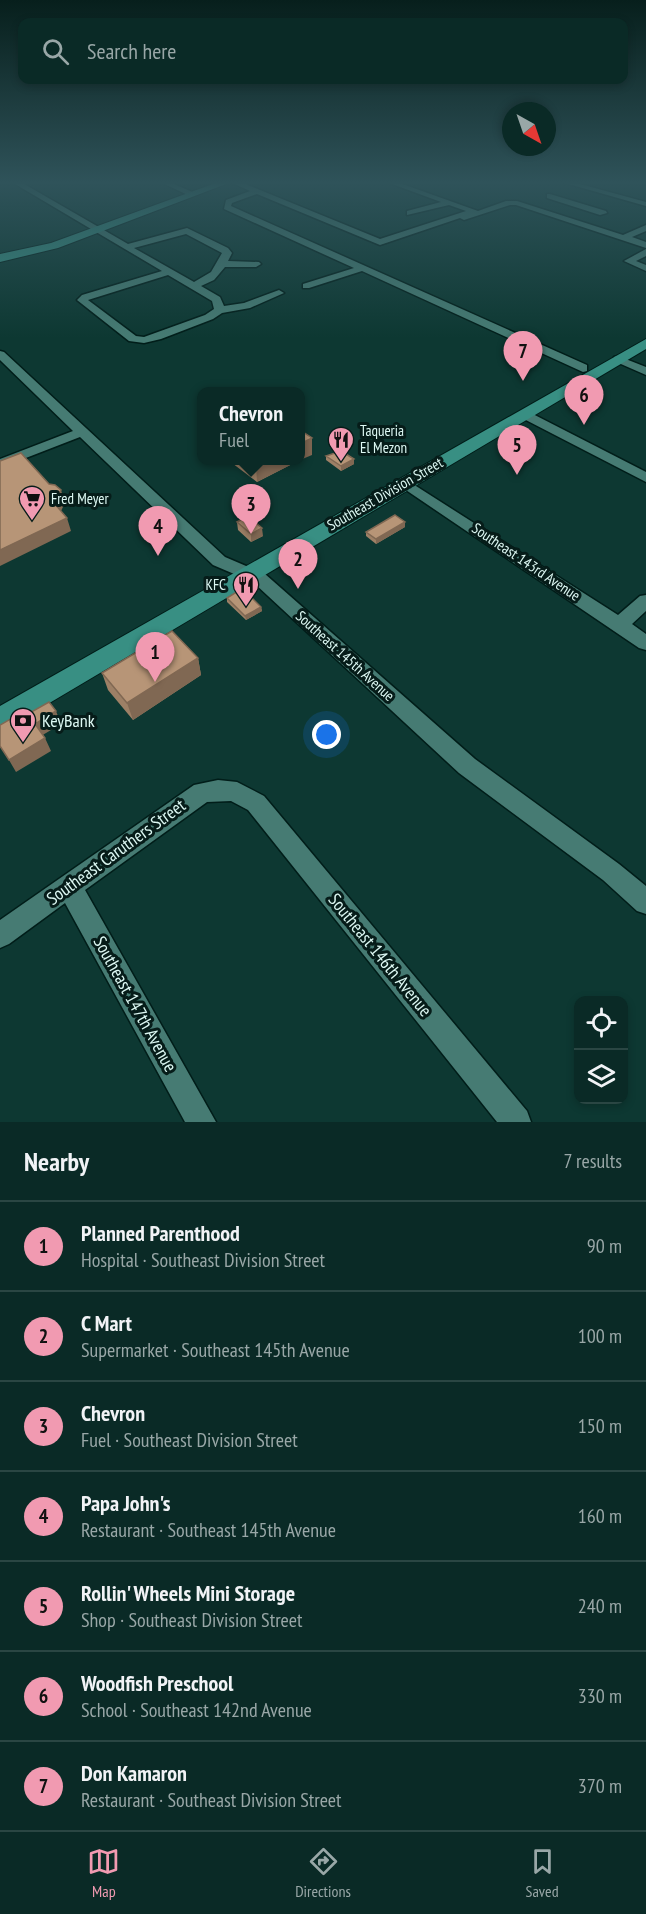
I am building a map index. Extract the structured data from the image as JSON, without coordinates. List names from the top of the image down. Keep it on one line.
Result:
{"streets":{"main road":["Southeast Division Street"],"street":["Southeast 143rd Avenue","Southeast 145th Avenue","Southeast Caruthers Street","Southeast 146th Avenue","Southeast 147th Avenue"]},"crossings":[["Southeast Division Street","Southeast 143rd Avenue"],["Southeast Division Street","Southeast 145th Avenue"],["Southeast Caruthers Street","Southeast 146th Avenue"],["Southeast Caruthers Street","Southeast 147th Avenue"]],"places":{"restaurant":["Taqueria El Mezon","KFC"],"supermarket":["Fred Meyer"],"bank":["KeyBank"]},"north":"bottom right","page":{"search":"Search here","pins":["7","6","5","3","4","2","1"],"popup":["Chevron","Fuel"],"heading":["Nearby","7 results"],"list":[{"mark":"1","name":"Planned Parenthood","note":"Hospital · Southeast Division Street","value":"90 m"},{"mark":"2","name":"C Mart","note":"Supermarket · Southeast 145th Avenue","value":"100 m"},{"mark":"3","name":"Chevron","note":"Fuel · Southeast Division Street","value":"150 m"},{"mark":"4","name":"Papa John's","note":"Restaurant · Southeast 145th Avenue","value":"160 m"},{"mark":"5","name":"Rollin' Wheels Mini Storage","note":"Shop · Southeast Division Street","value":"240 m"},{"mark":"6","name":"Woodfish Preschool","note":"School · Southeast 142nd Avenue","value":"330 m"},{"mark":"7","name":"Don Kamaron","note":"Restaurant · Southeast Division Street","value":"370 m"}],"nav":["Map","Directions","Saved"]}}
